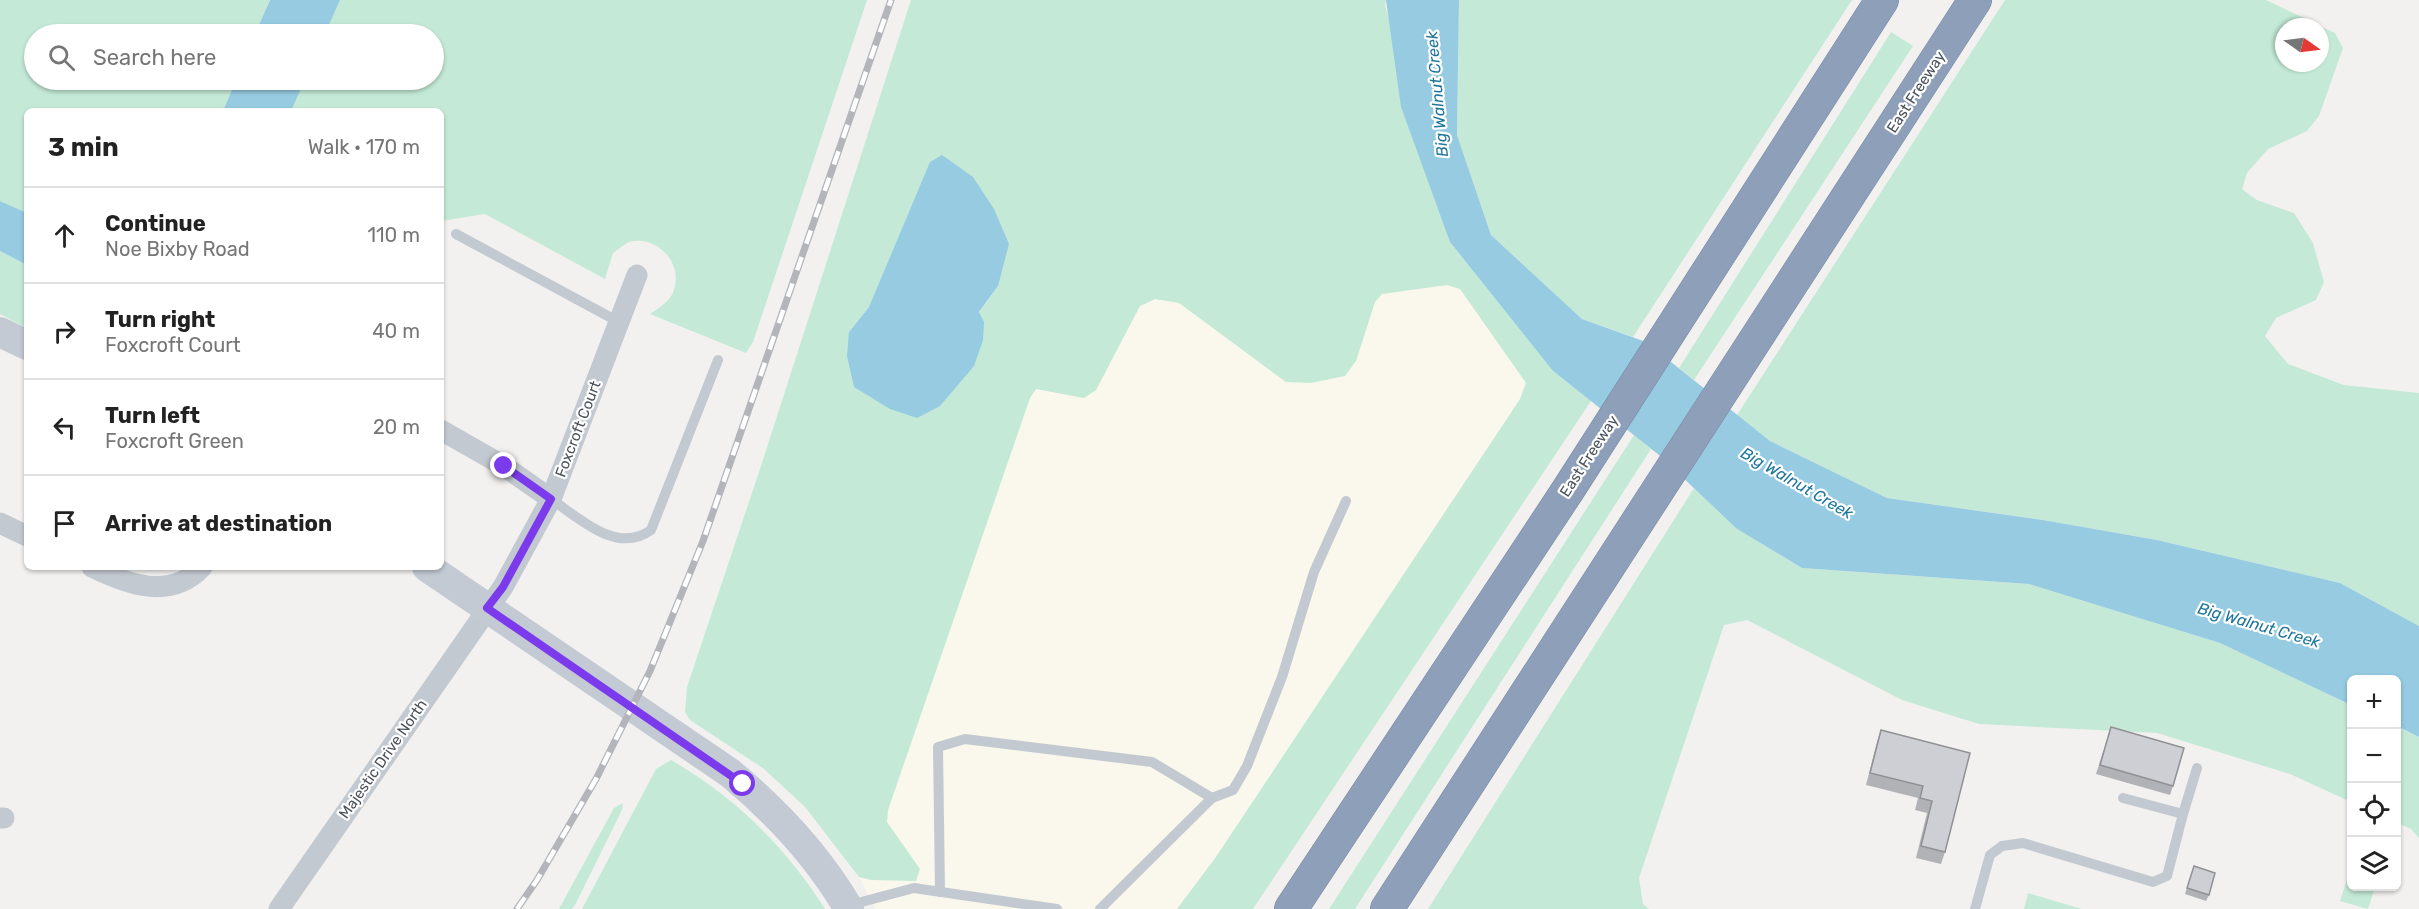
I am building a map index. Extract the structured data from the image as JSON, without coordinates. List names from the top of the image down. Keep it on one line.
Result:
{"streets":{"highway":["East Freeway"],"street":["Foxcroft Court","Majestic Drive North"]},"crossings":[["Foxcroft Court","Majestic Drive North"]],"water":["Big Walnut Creek"],"north":"right","page":{"search":"Search here","heading":["3 min","Walk · 170 m"],"list":[["Continue","Noe Bixby Road","110 m"],["Turn right","Foxcroft Court","40 m"],["Turn left","Foxcroft Green","20 m"],"Arrive at destination"],"map_buttons":["+","−"]}}
